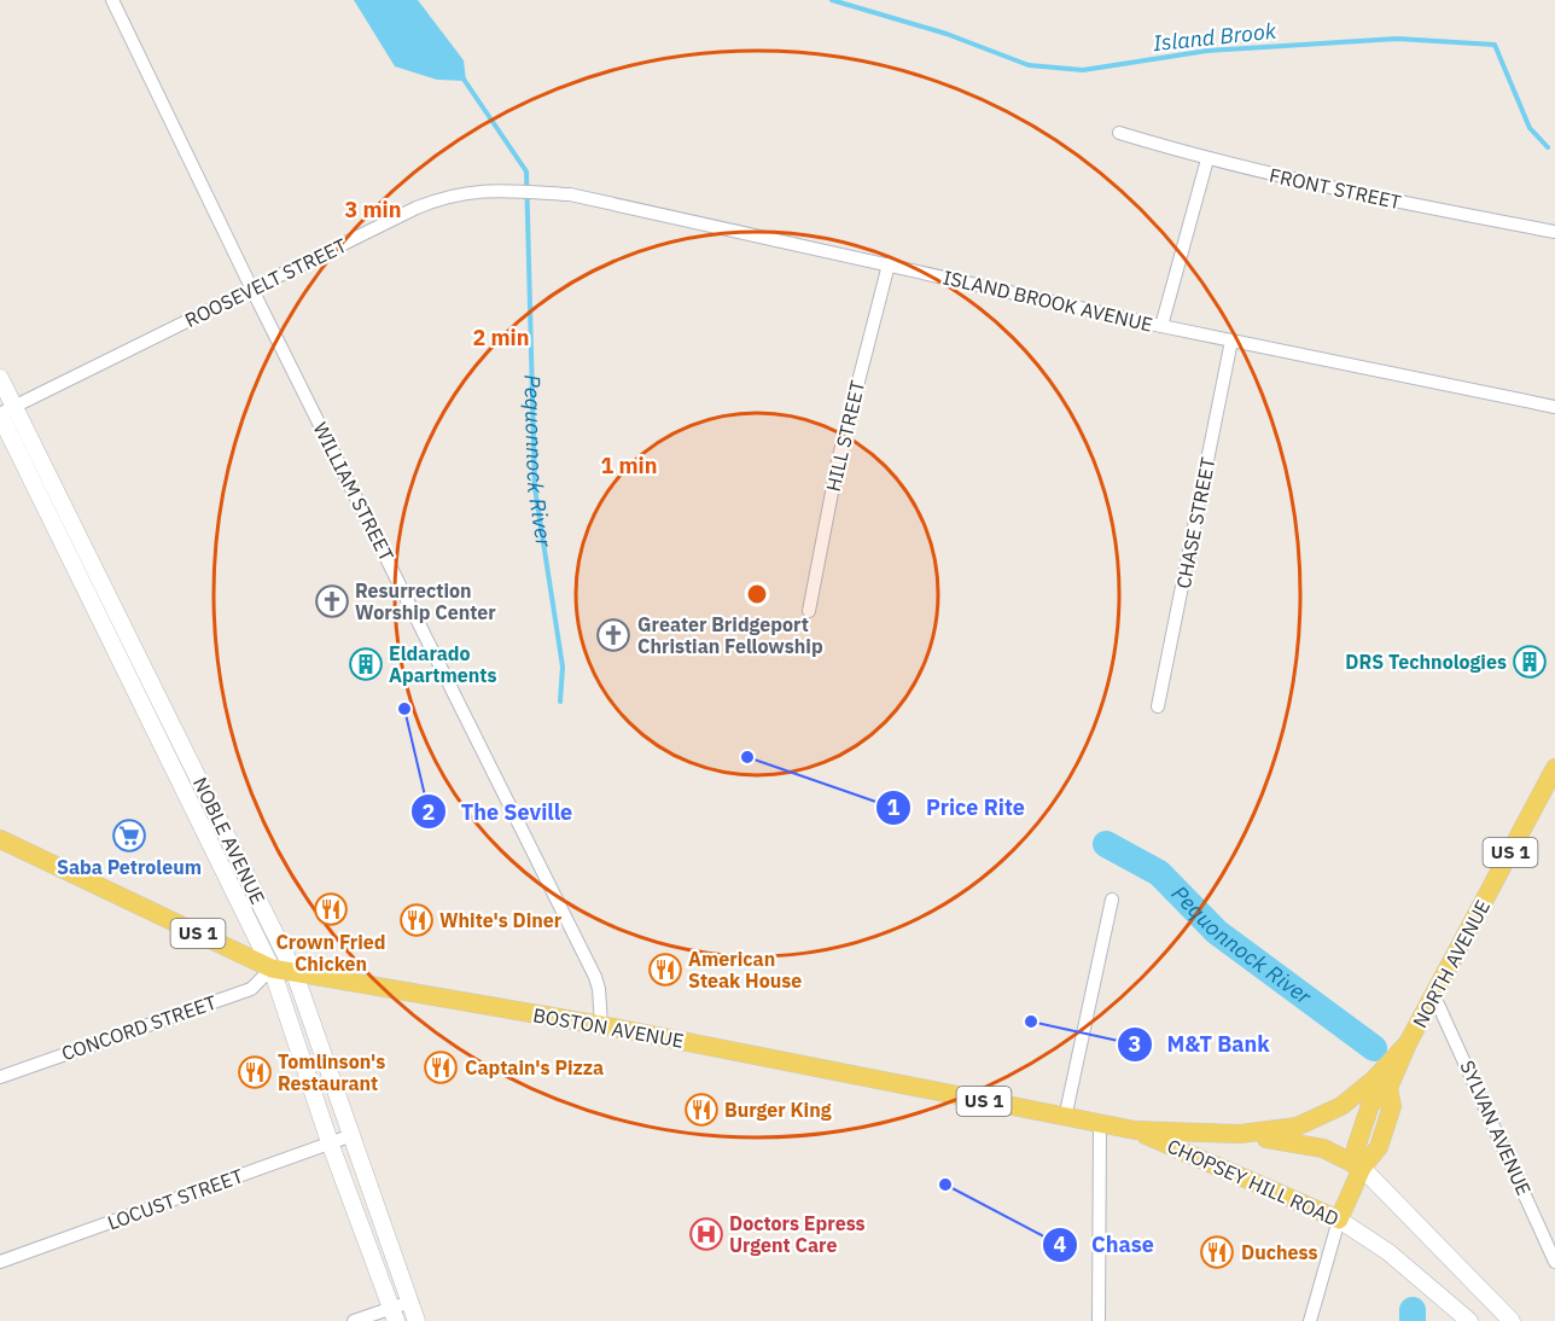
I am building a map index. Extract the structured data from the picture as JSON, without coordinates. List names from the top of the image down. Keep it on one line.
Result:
{"streets":{"main road":["NOBLE AVENUE","US 1","NORTH AVENUE","BOSTON AVENUE","CHOPSEY HILL ROAD"],"street":["FRONT STREET","ROOSEVELT STREET","ISLAND BROOK AVENUE","HILL STREET","WILLIAM STREET","CHASE STREET","CONCORD STREET","SYLVAN AVENUE","LOCUST STREET"]},"crossings":[["ROOSEVELT STREET","ISLAND BROOK AVENUE"],["ROOSEVELT STREET","WILLIAM STREET"],["ROOSEVELT STREET","NOBLE AVENUE"],["ISLAND BROOK AVENUE","HILL STREET"],["ISLAND BROOK AVENUE","CHASE STREET"],["WILLIAM STREET","BOSTON AVENUE"],["NOBLE AVENUE","CONCORD STREET"],["NOBLE AVENUE","BOSTON AVENUE"],["NOBLE AVENUE","LOCUST STREET"],["US 1","NORTH AVENUE"],["US 1","BOSTON AVENUE"],["US 1","CHOPSEY HILL ROAD"],["NORTH AVENUE","SYLVAN AVENUE"],["CONCORD STREET","BOSTON AVENUE"],["BOSTON AVENUE","CHOPSEY HILL ROAD"]],"water":["Island Brook","Pequonnock River"],"places":{"church":["Resurrection Worship Center","Greater Bridgeport Christian Fellowship"],"building":["DRS Technologies","Eldarado Apartments"],"other":["The Seville","Price Rite","M&T Bank","Chase"],"supermarket":["Saba Petroleum"],"restaurant":["Crown Fried Chicken","White's Diner","American Steak House","Captain's Pizza","Tomlinson's Restaurant","Burger King","Duchess"],"hospital":["Doctors Epress Urgent Care"]},"rings":["3 min","2 min","1 min"]}
